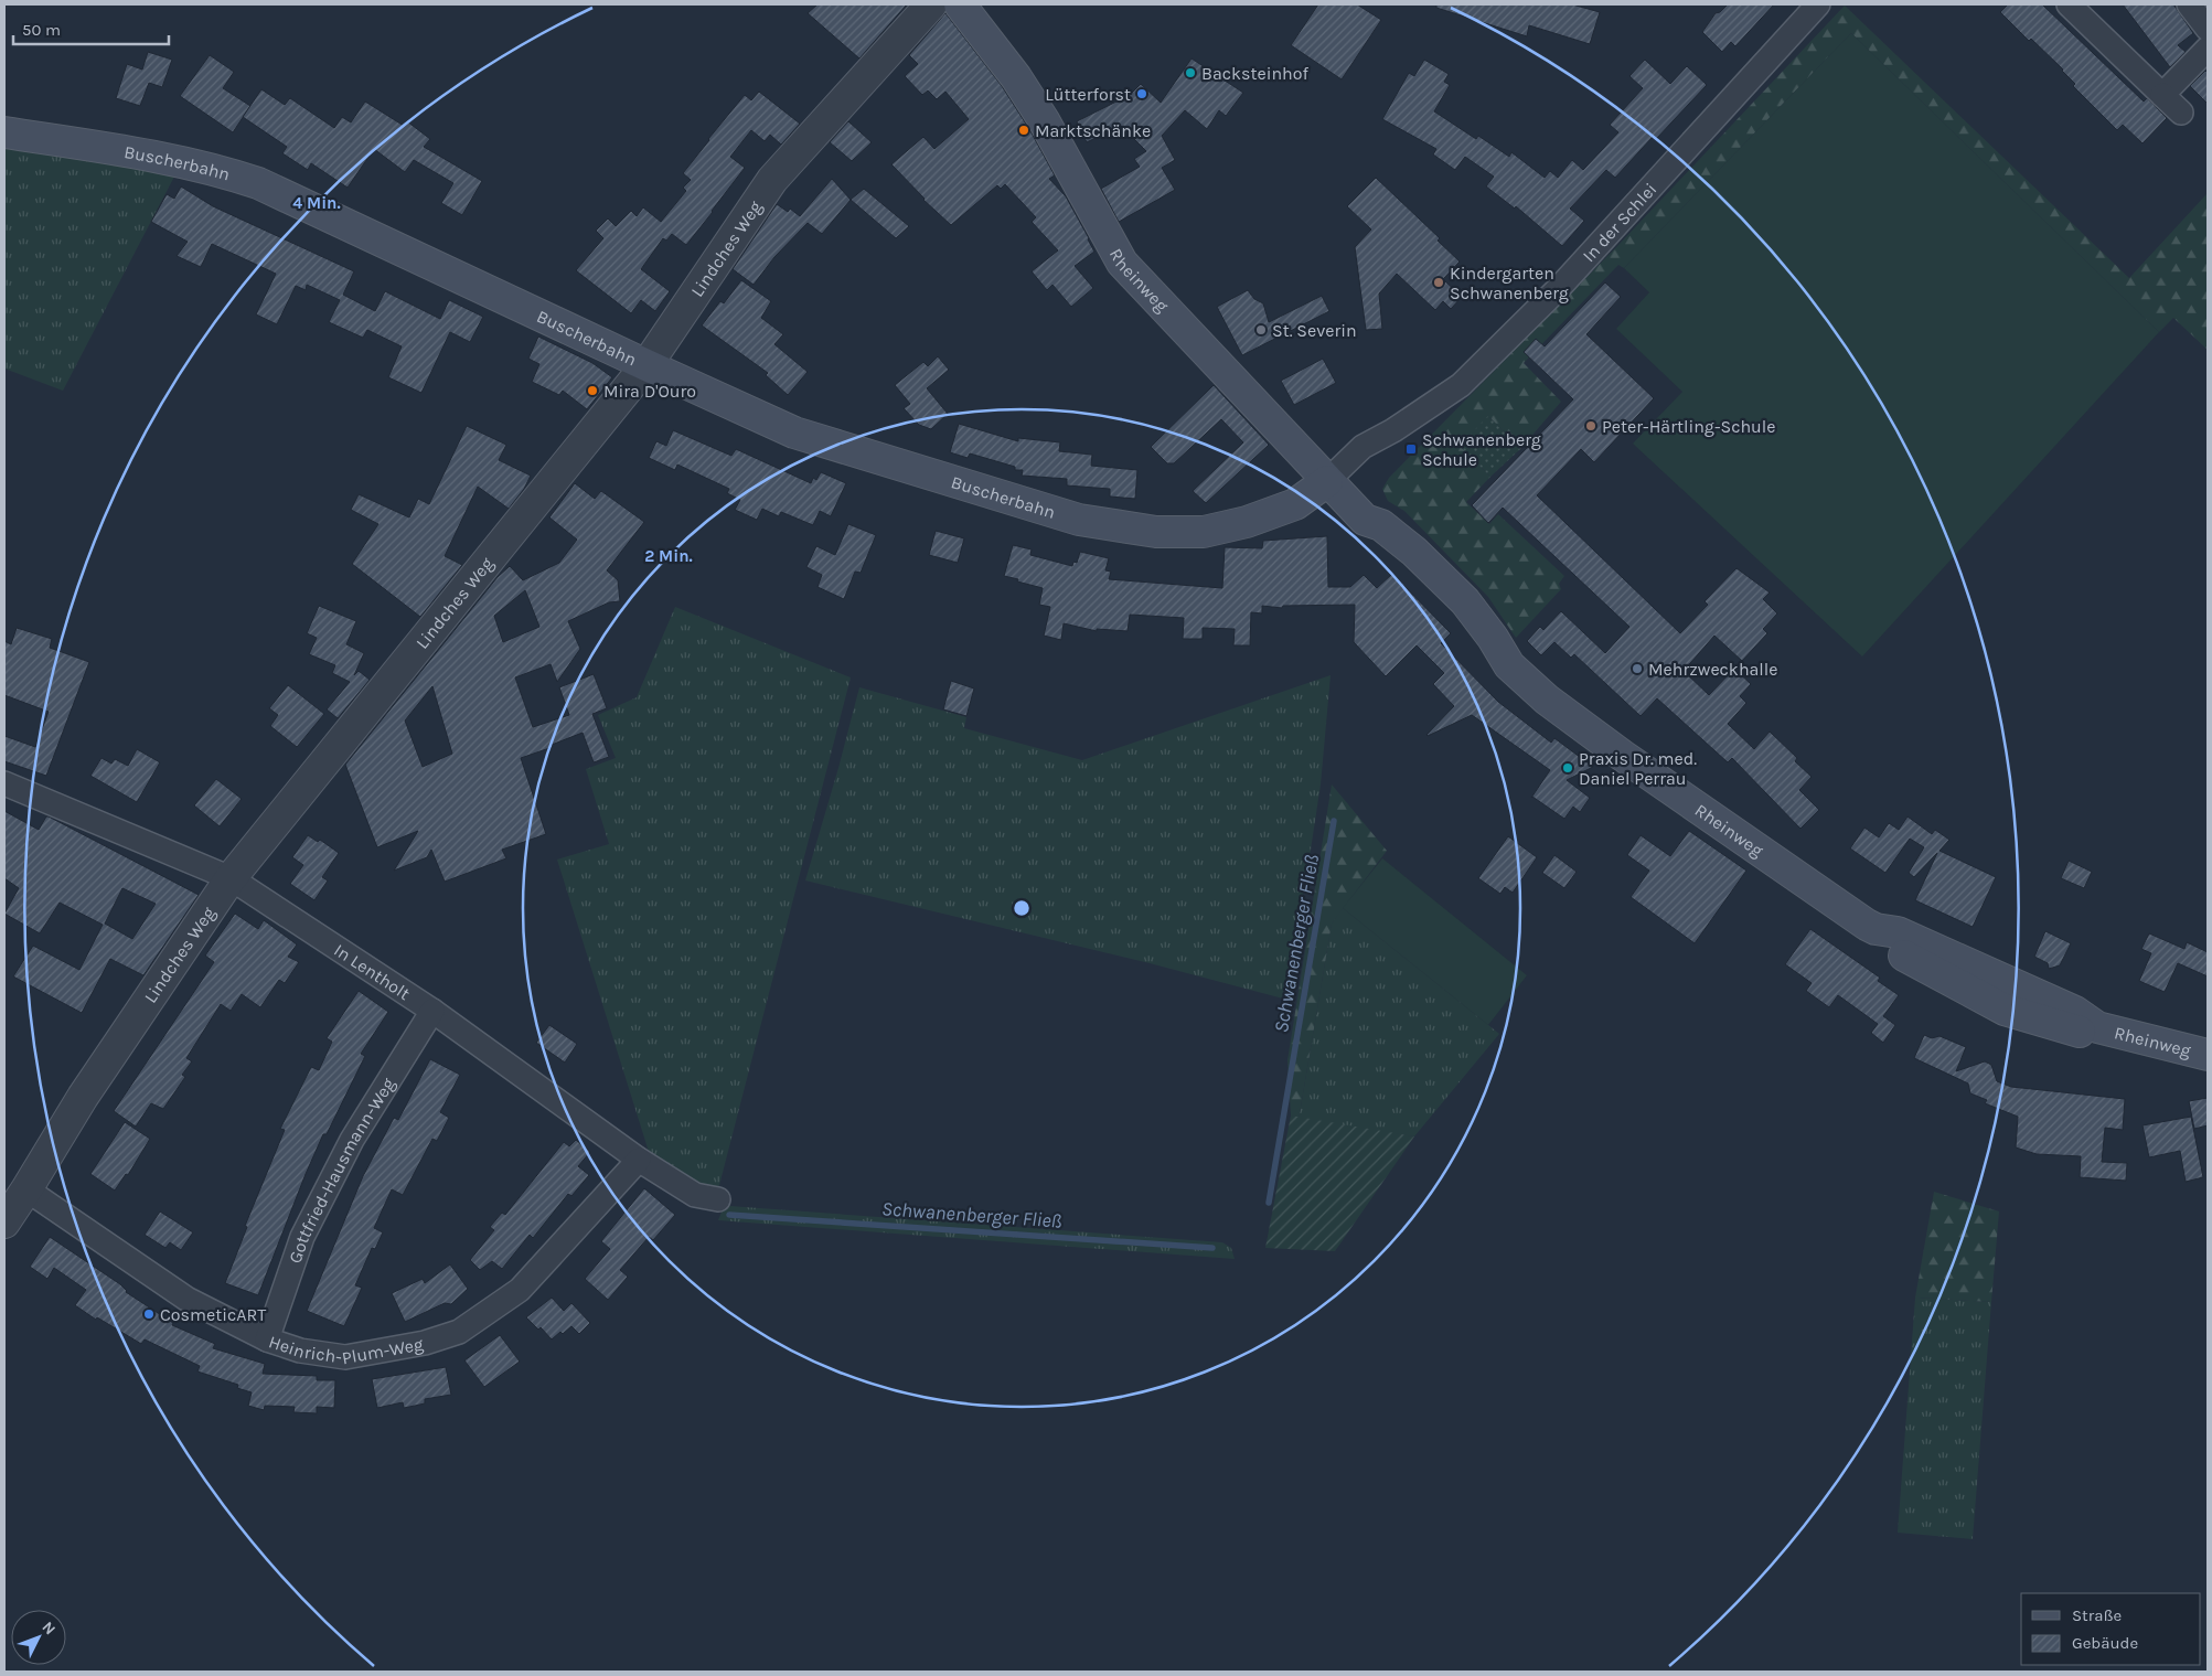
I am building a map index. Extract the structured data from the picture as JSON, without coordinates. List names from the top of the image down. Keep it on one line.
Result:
{"streets":{"main road":["Buscherbahn","Rheinweg"],"street":["In der Schlei","Lindches Weg","In Lentholt","Gottfried-Hausmann-Weg","Heinrich-Plum-Weg"]},"crossings":[["Buscherbahn","In der Schlei"],["Buscherbahn","Lindches Weg"],["Buscherbahn","Rheinweg"],["In der Schlei","Rheinweg"],["Lindches Weg","In Lentholt"],["Lindches Weg","Heinrich-Plum-Weg"],["In Lentholt","Gottfried-Hausmann-Weg"],["In Lentholt","Heinrich-Plum-Weg"],["Gottfried-Hausmann-Weg","Heinrich-Plum-Weg"]],"water":["Schwanenberger Fließ"],"places":{"other":["Backsteinhof","Lütterforst","Marktschänke","Kindergarten Schwanenberg","St. Severin","Mira D'Ouro","Peter-Härtling-Schule","Mehrzweckhalle","Praxis Dr. med. Daniel Perrau","CosmeticART"],"transit":["Schwanenberg Schule"]},"legend":["Straße","Gebäude"],"scale_bar":"50 m","north":"top right","rings":["4 Min.","2 Min."]}
